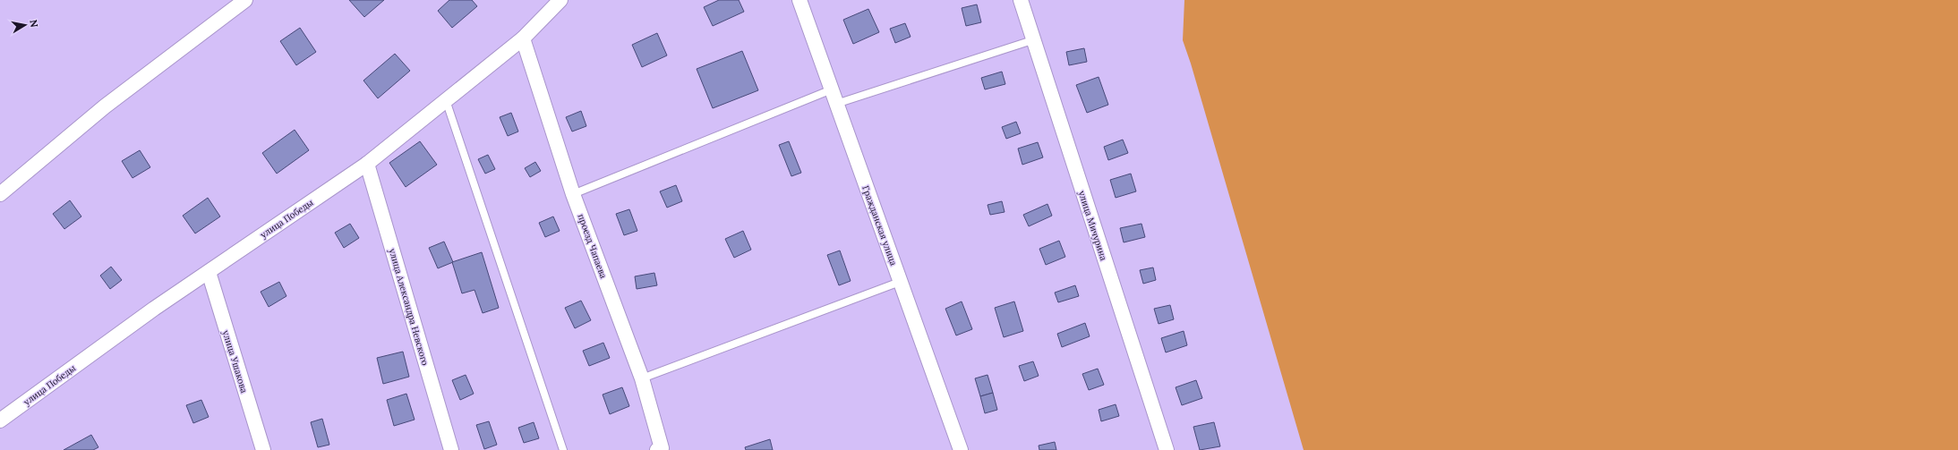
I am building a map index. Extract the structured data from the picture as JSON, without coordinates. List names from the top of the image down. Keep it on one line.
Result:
{"streets":{"street":["улица Победы","Гражданская улица","улица Мичурина","проезд Чапаева","улица Александра Невского","улица Ушакова"]},"crossings":[["улица Победы","проезд Чапаева"],["улица Победы","улица Александра Невского"],["улица Победы","улица Ушакова"]],"north":"right"}
